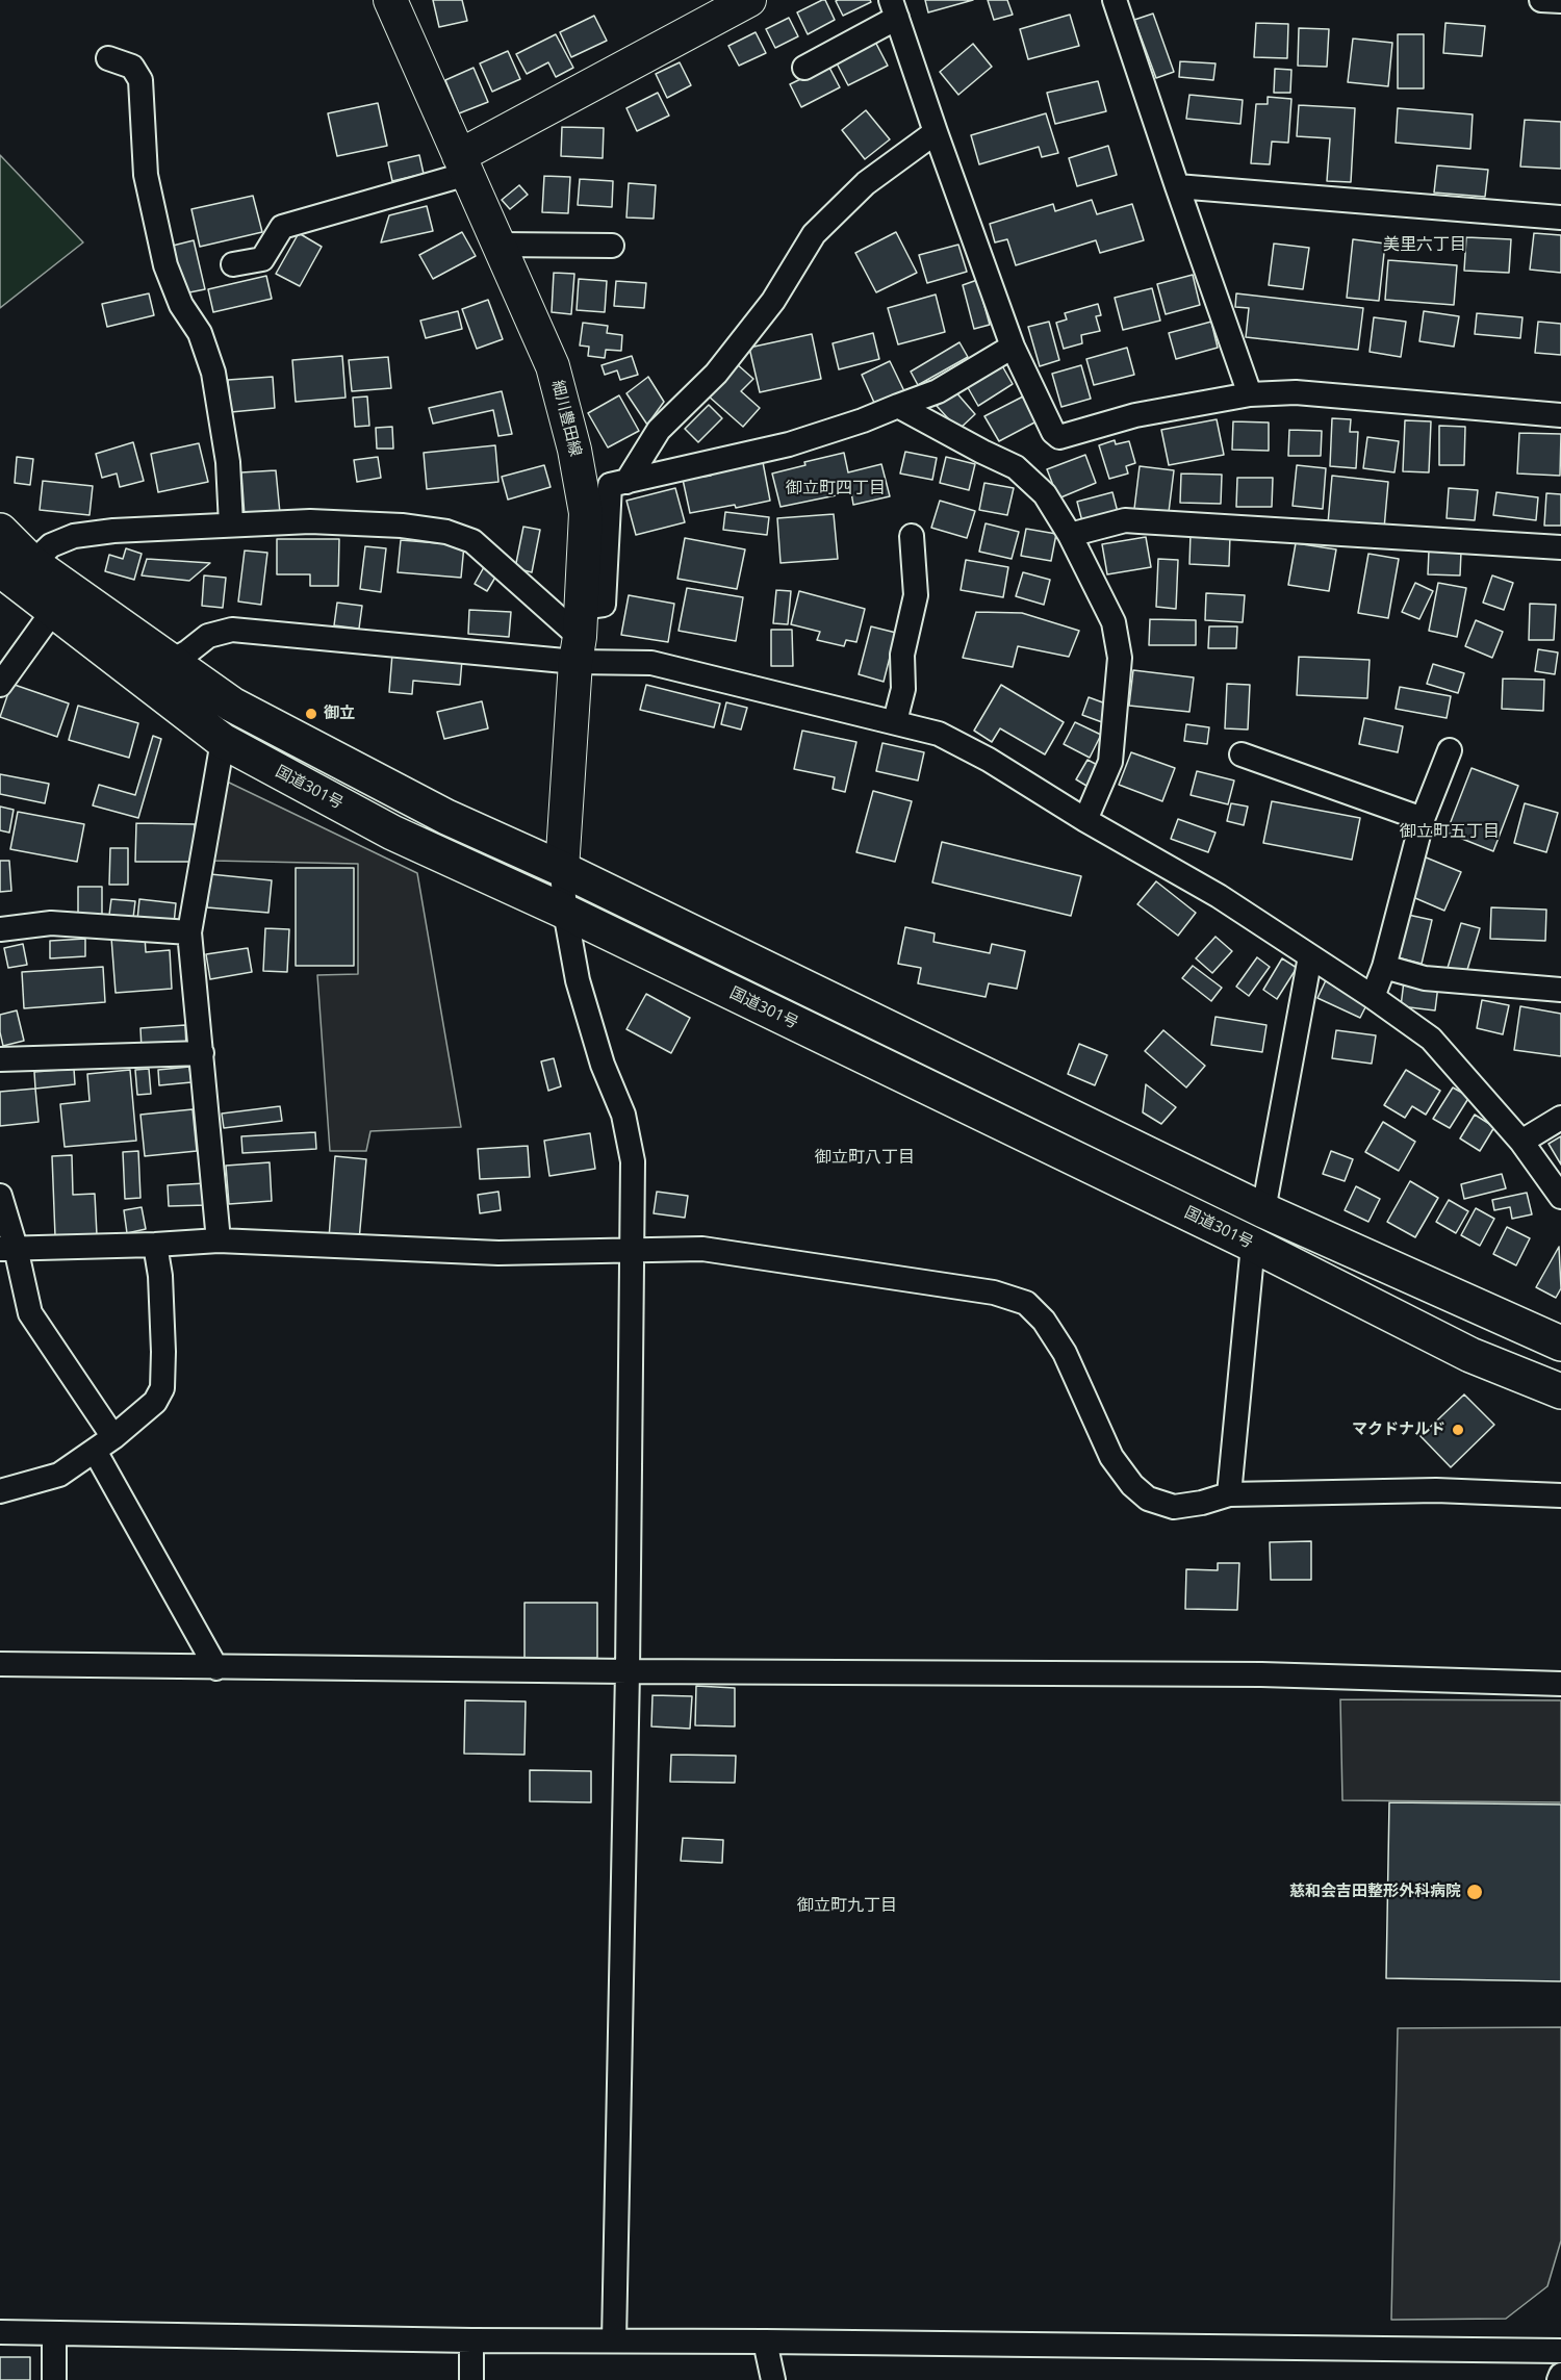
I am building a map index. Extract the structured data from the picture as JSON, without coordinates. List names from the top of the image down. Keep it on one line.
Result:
{"streets":{"highway":["国道301号"],"main road":["細川豊田線"]},"crossings":[["細川豊田線","国道301号"]],"districts":["美里六丁目","御立町四丁目","御立町五丁目","御立町八丁目","御立町九丁目"],"places":["御立","マクドナルド","慈和会吉田整形外科病院"]}
